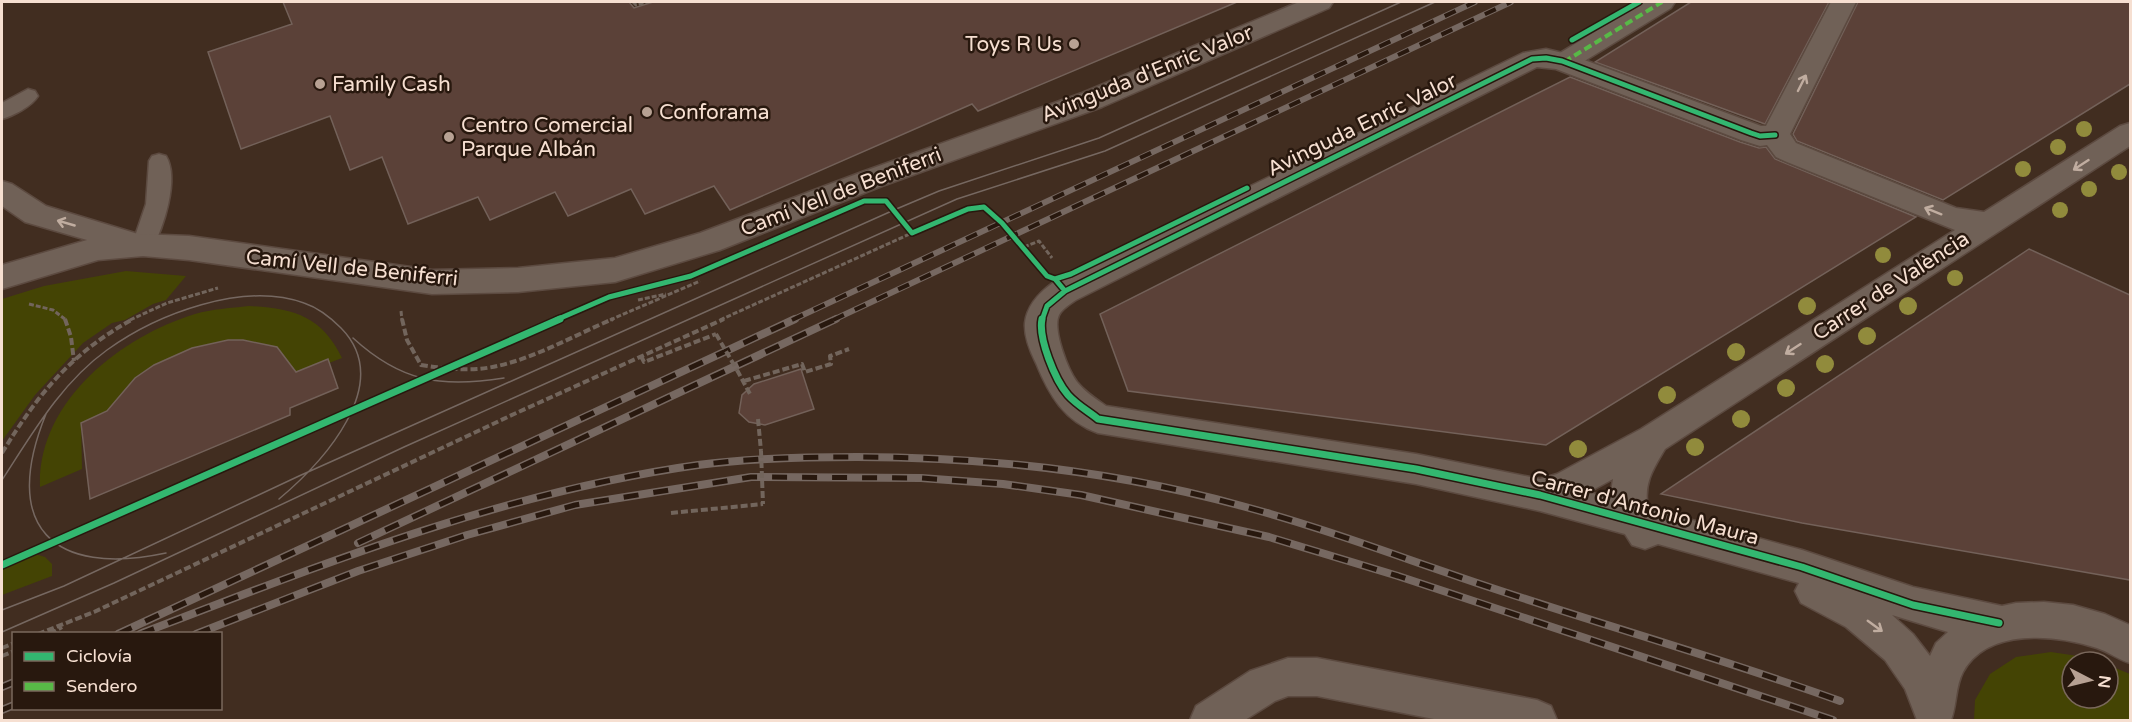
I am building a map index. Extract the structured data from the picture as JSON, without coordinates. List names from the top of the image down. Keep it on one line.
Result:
{"streets":{"street":["Avinguda d'Enric Valor","Avinguda Enric Valor","Camí Vell de Beniferri","Carrer de València","Carrer d'Antonio Maura"]},"crossings":[["Avinguda d'Enric Valor","Camí Vell de Beniferri"],["Avinguda Enric Valor","Carrer d'Antonio Maura"],["Carrer de València","Carrer d'Antonio Maura"]],"one_way":["Carrer de València"],"places":["Toys R Us","Family Cash","Conforama","Centro Comercial Parque Albán"],"legend":["Ciclovía","Sendero"],"north":"right"}
